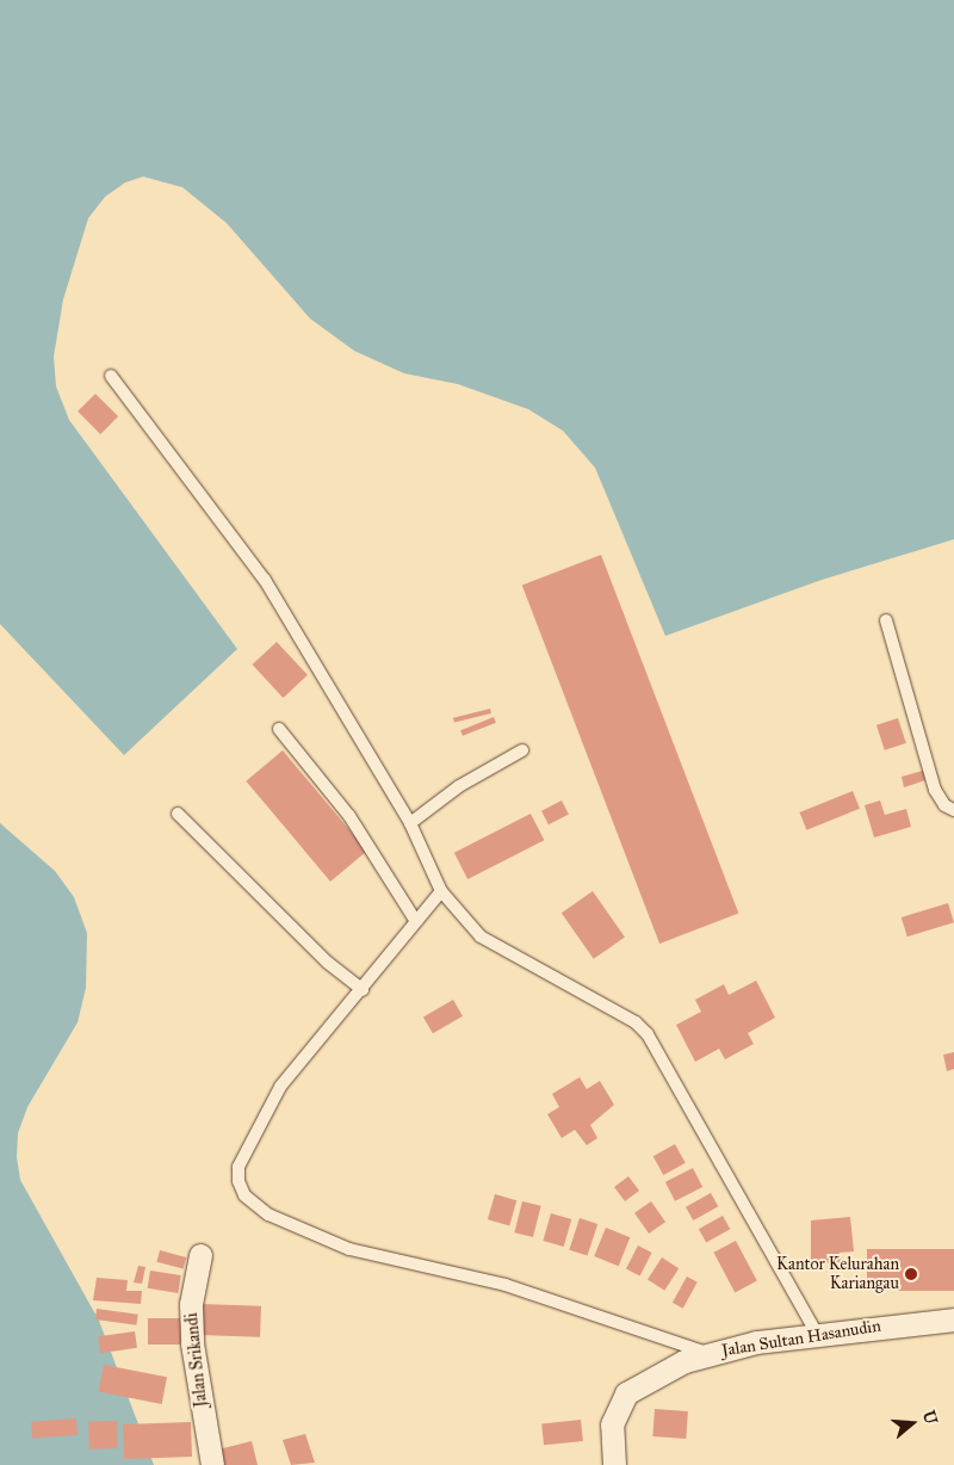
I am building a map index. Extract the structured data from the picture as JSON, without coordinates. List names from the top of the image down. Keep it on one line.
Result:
{"streets":{"street":["Jalan Sultan Hasanudin","Jalan Srikandi"]},"places":["Kantor Kelurahan Kariangau"],"north":"right"}
